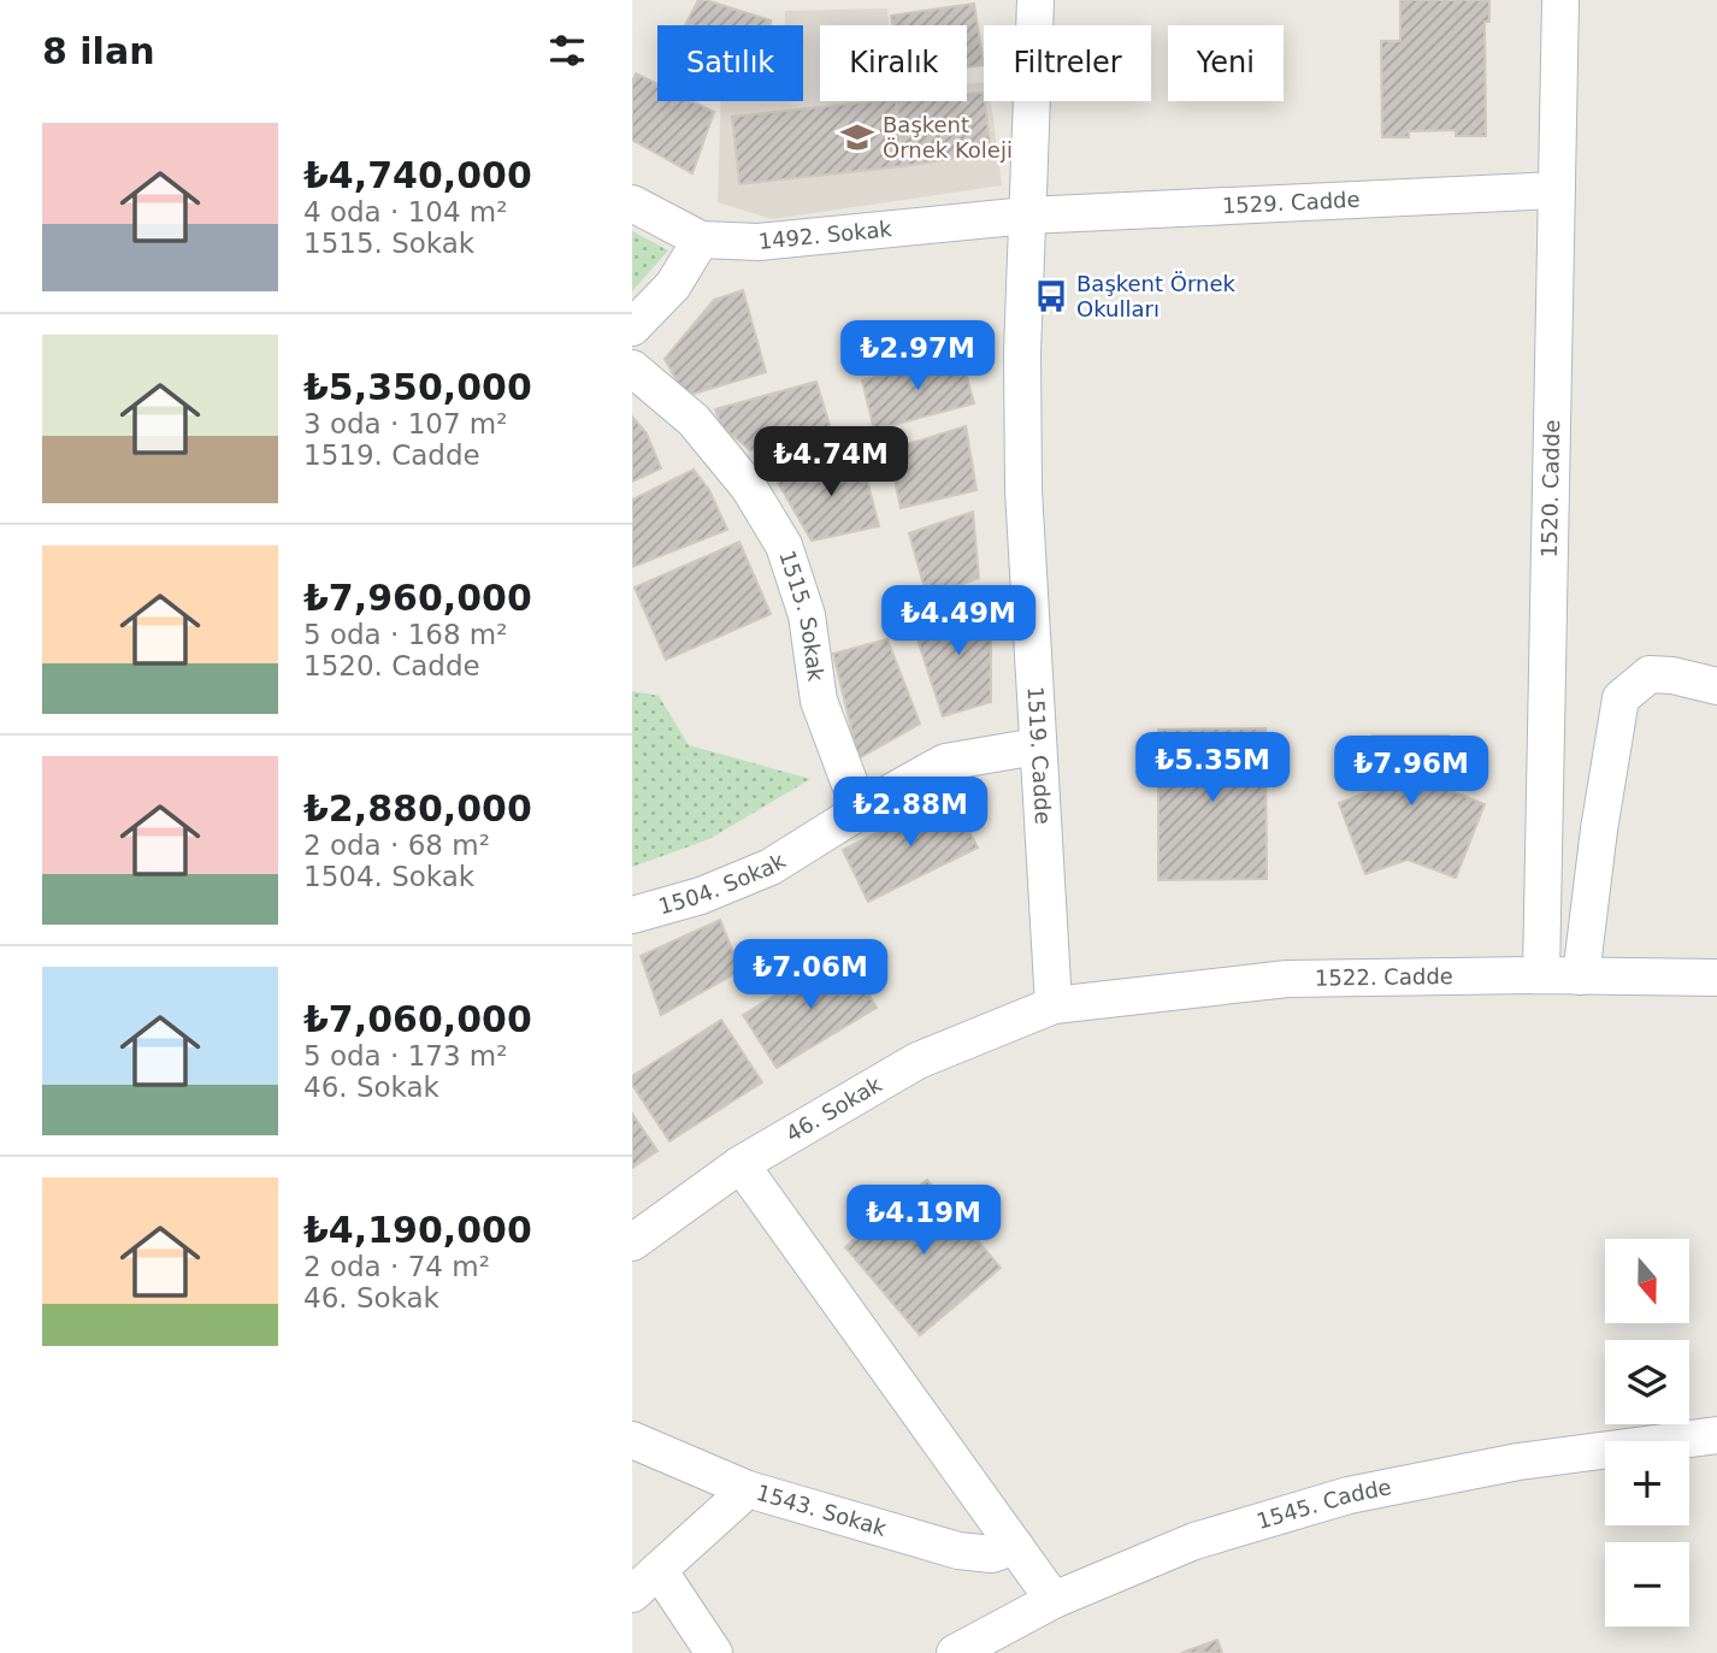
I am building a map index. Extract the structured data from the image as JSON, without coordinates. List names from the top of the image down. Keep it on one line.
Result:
{"streets":{"street":["1529. Cadde","1492. Sokak","1520. Cadde","1515. Sokak","1519. Cadde","1504. Sokak","1522. Cadde","46. Sokak","1545. Cadde","1543. Sokak"]},"crossings":[["1529. Cadde","1492. Sokak"],["1529. Cadde","1520. Cadde"],["1529. Cadde","1519. Cadde"],["1492. Sokak","1519. Cadde"],["1520. Cadde","1522. Cadde"],["1515. Sokak","1504. Sokak"],["1519. Cadde","1504. Sokak"],["1519. Cadde","1522. Cadde"],["1519. Cadde","46. Sokak"],["1522. Cadde","46. Sokak"]],"places":{"school or university":["Başkent Örnek Koleji"],"bus stop":["Başkent Örnek Okulları"]},"north":"bottom","page":{"heading":"8 ilan","chip":["Satılık","Kiralık","Filtreler","Yeni"],"list":[{"name":"₺4,740,000","note":"4 oda · 104 m² · 1515. Sokak"},{"name":"₺5,350,000","note":"3 oda · 107 m² · 1519. Cadde"},{"name":"₺7,960,000","note":"5 oda · 168 m² · 1520. Cadde"},{"name":"₺2,880,000","note":"2 oda · 68 m² · 1504. Sokak"},{"name":"₺7,060,000","note":"5 oda · 173 m² · 46. Sokak"},{"name":"₺4,190,000","note":"2 oda · 74 m² · 46. Sokak"}],"price":["₺2.97M","₺4.74M","₺4.49M","₺5.35M","₺7.96M","₺2.88M","₺7.06M","₺4.19M"],"map_buttons":["+","−"]}}
